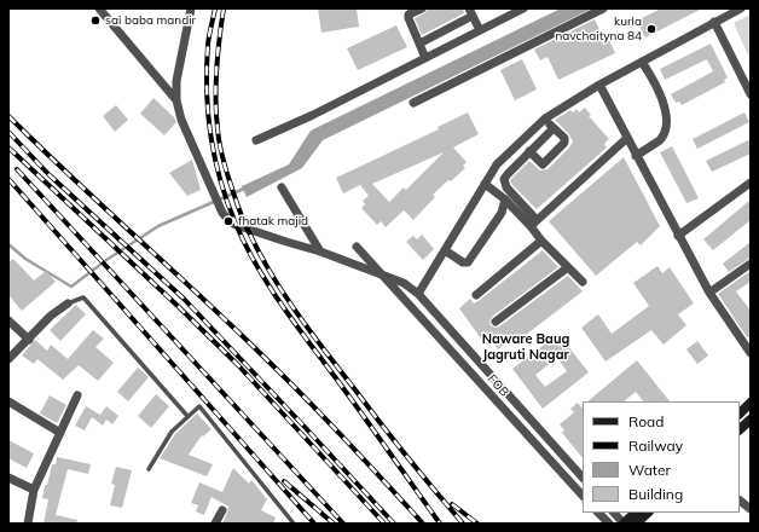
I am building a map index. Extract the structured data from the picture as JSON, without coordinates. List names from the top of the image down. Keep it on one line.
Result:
{"streets":{"street":["FOB"]},"districts":["Naware Baug Jagruti Nagar"],"places":["sai baba mandir","kurla navchaityna 84","fhatak majid"],"legend":["Road","Railway","Water","Building"]}
